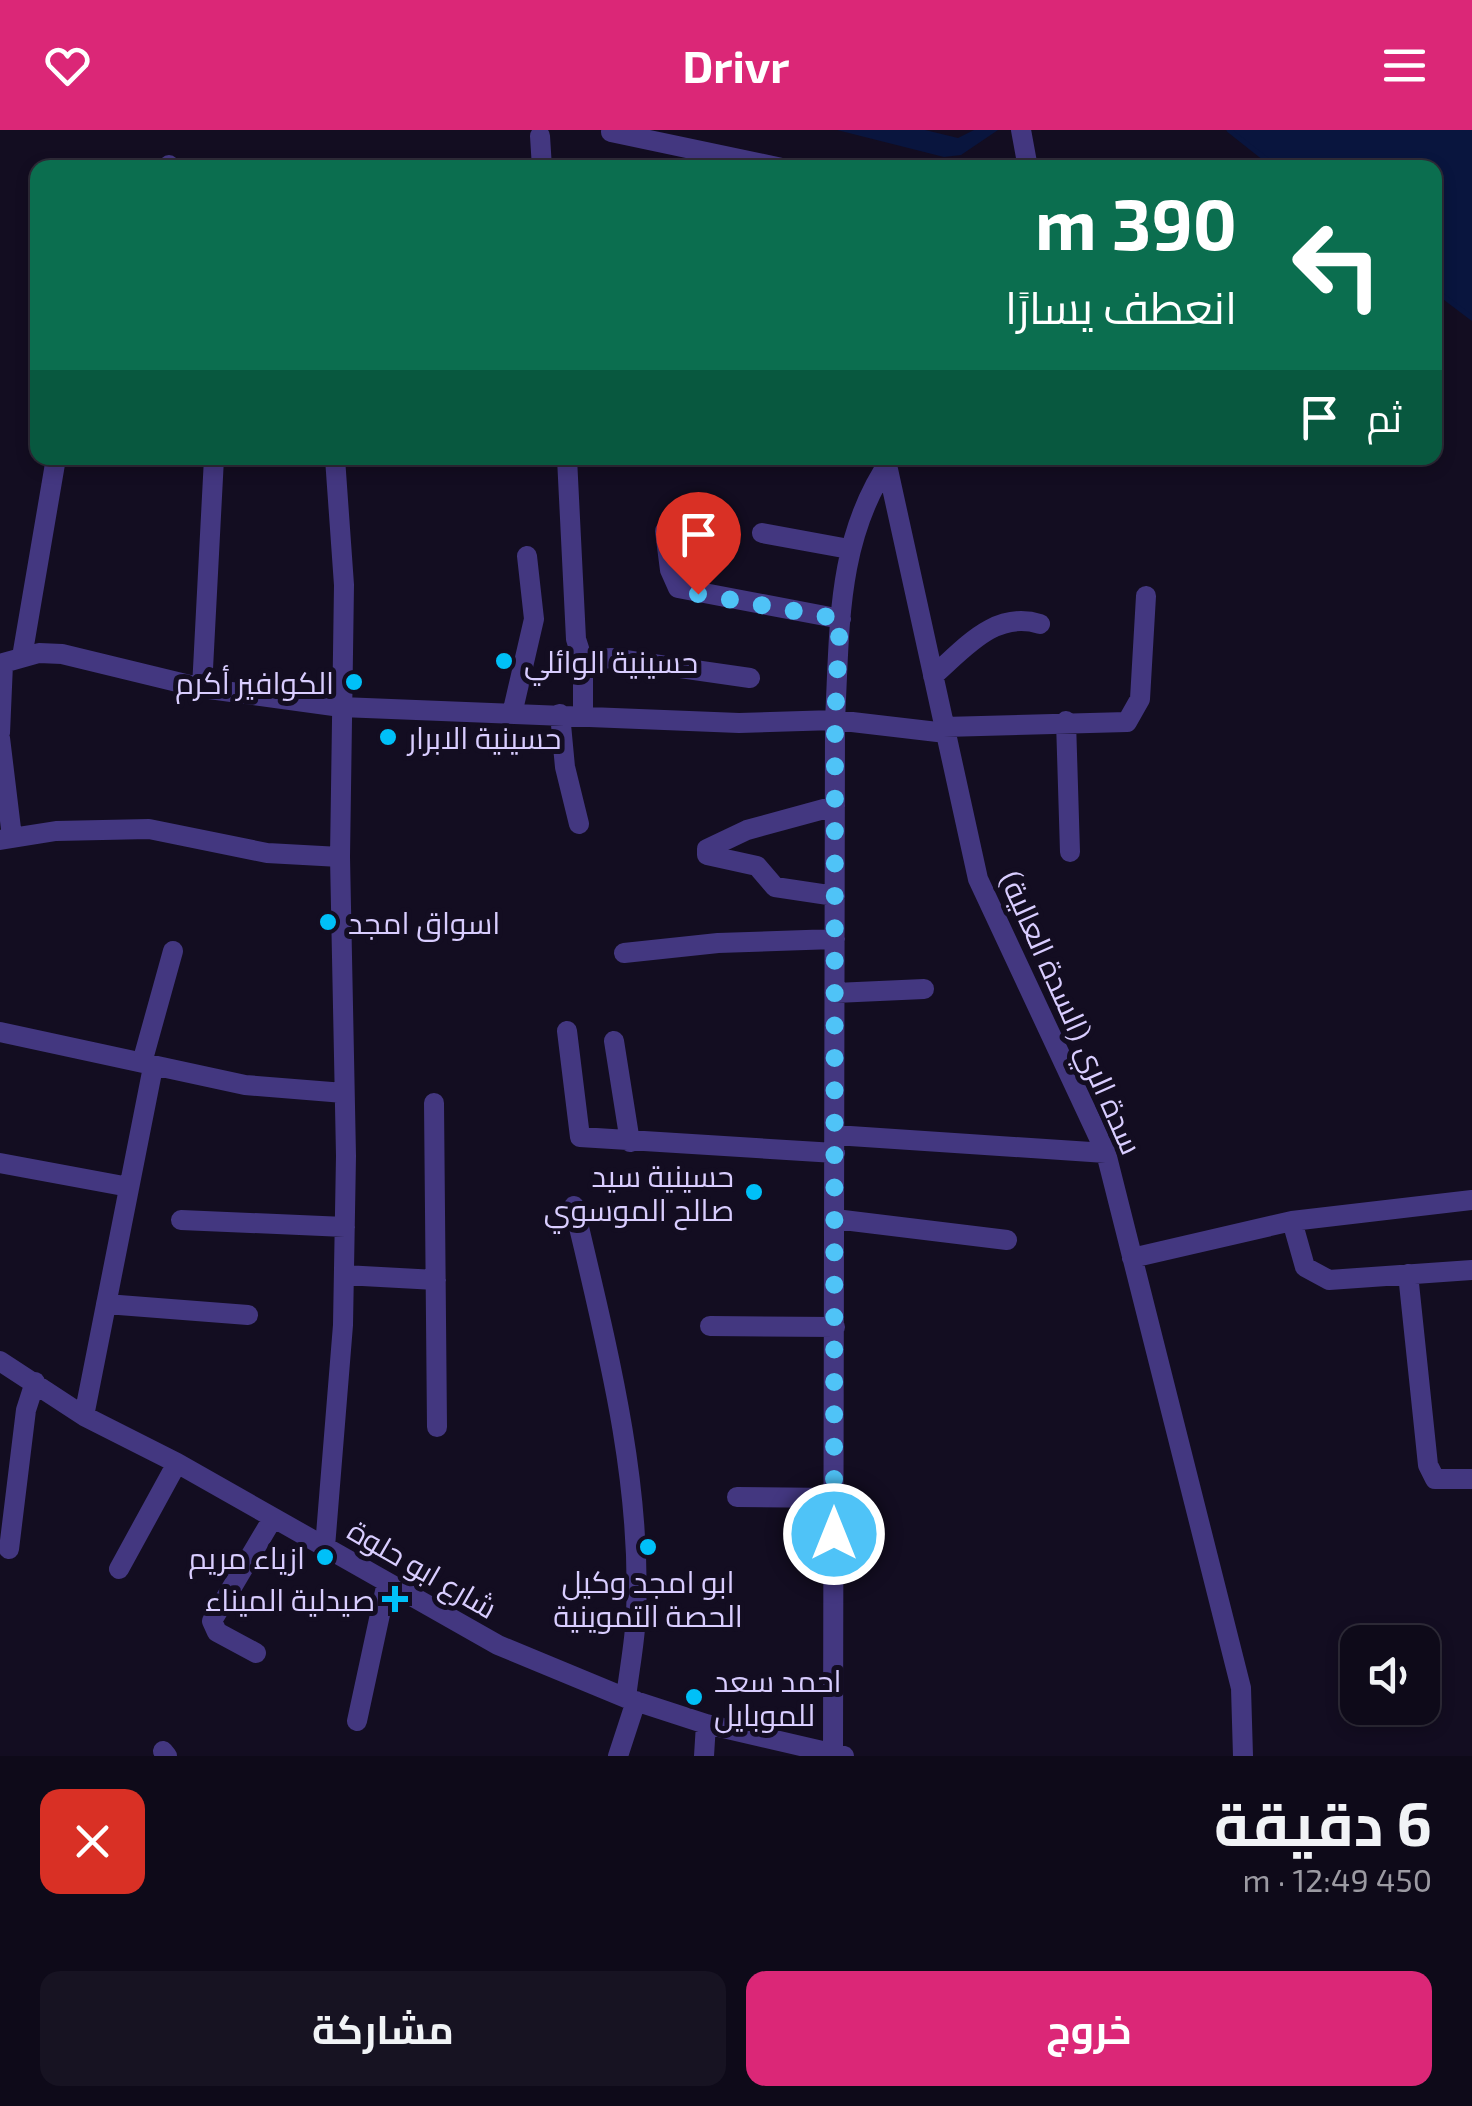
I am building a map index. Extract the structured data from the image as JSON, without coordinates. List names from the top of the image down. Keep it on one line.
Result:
{"streets":{"street":["سدة الري (السدة العالية)","شارع ابو حلوة"]},"places":{"other":["حسينية الوائلي","الكوافير أكرم","حسينية الابرار","اسواق امجد","حسينية سيد صالح الموسوي","ابو امجد وكيل الحصة التموينية","ازياء مريم","احمد سعد للموبايل"],"health":["صيدلية الميناء"]},"page":{"header":"Drivr","turn":["390 m","انعطف يسارًا"],"then":"ثم","heading":["6 دقيقة","450 m · 12:49"],"buttons":["خروج","مشاركة"]}}
